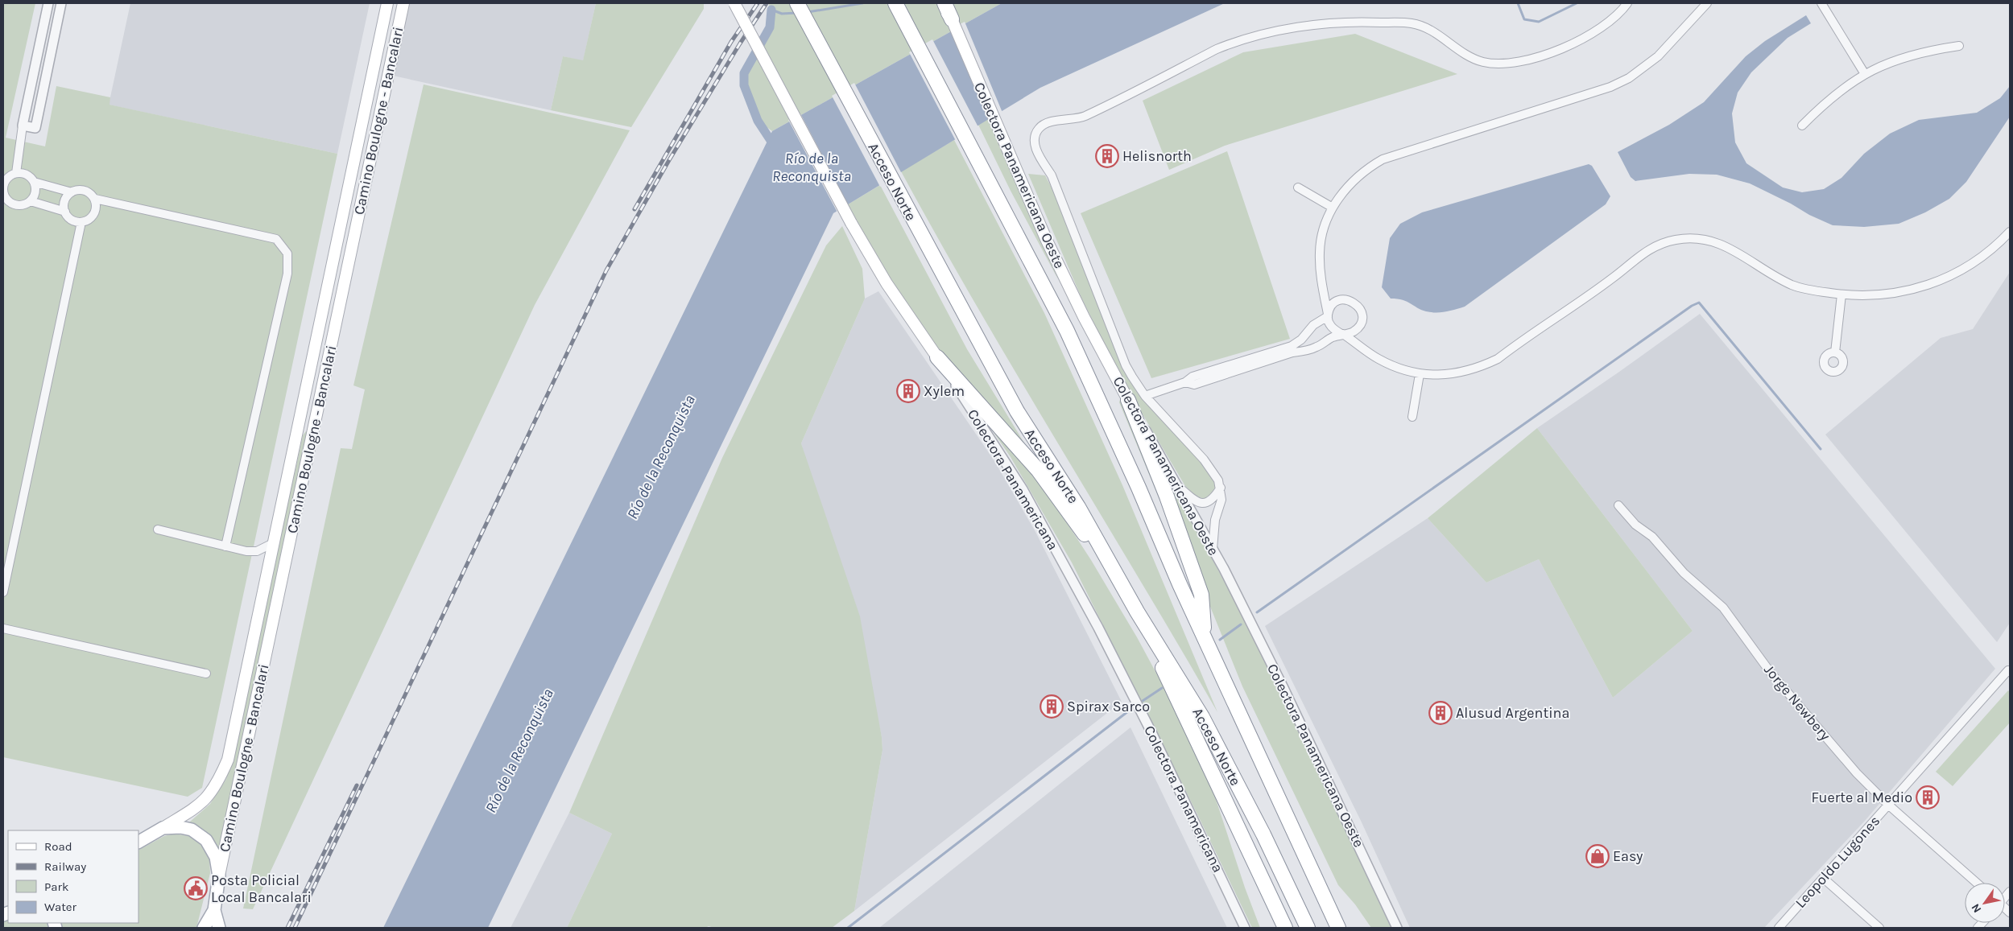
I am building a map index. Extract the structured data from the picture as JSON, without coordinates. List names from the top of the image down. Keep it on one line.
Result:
{"streets":{"highway":["Acceso Norte"],"main road":["Camino Boulogne - Bancalari","Colectora Panamericana Oeste","Colectora Panamericana"],"street":["Jorge Newbery","Leopoldo Lugones"]},"crossings":[["Jorge Newbery","Leopoldo Lugones"]],"water":["Río de la Reconquista"],"places":{"building":["Helisnorth","Xylem","Spirax Sarco","Alusud Argentina","Fuerte al Medio"],"shop":["Easy"],"public building":["Posta Policial Local Bancalari"]},"legend":["Road","Railway","Park","Water"],"north":"bottom left"}
